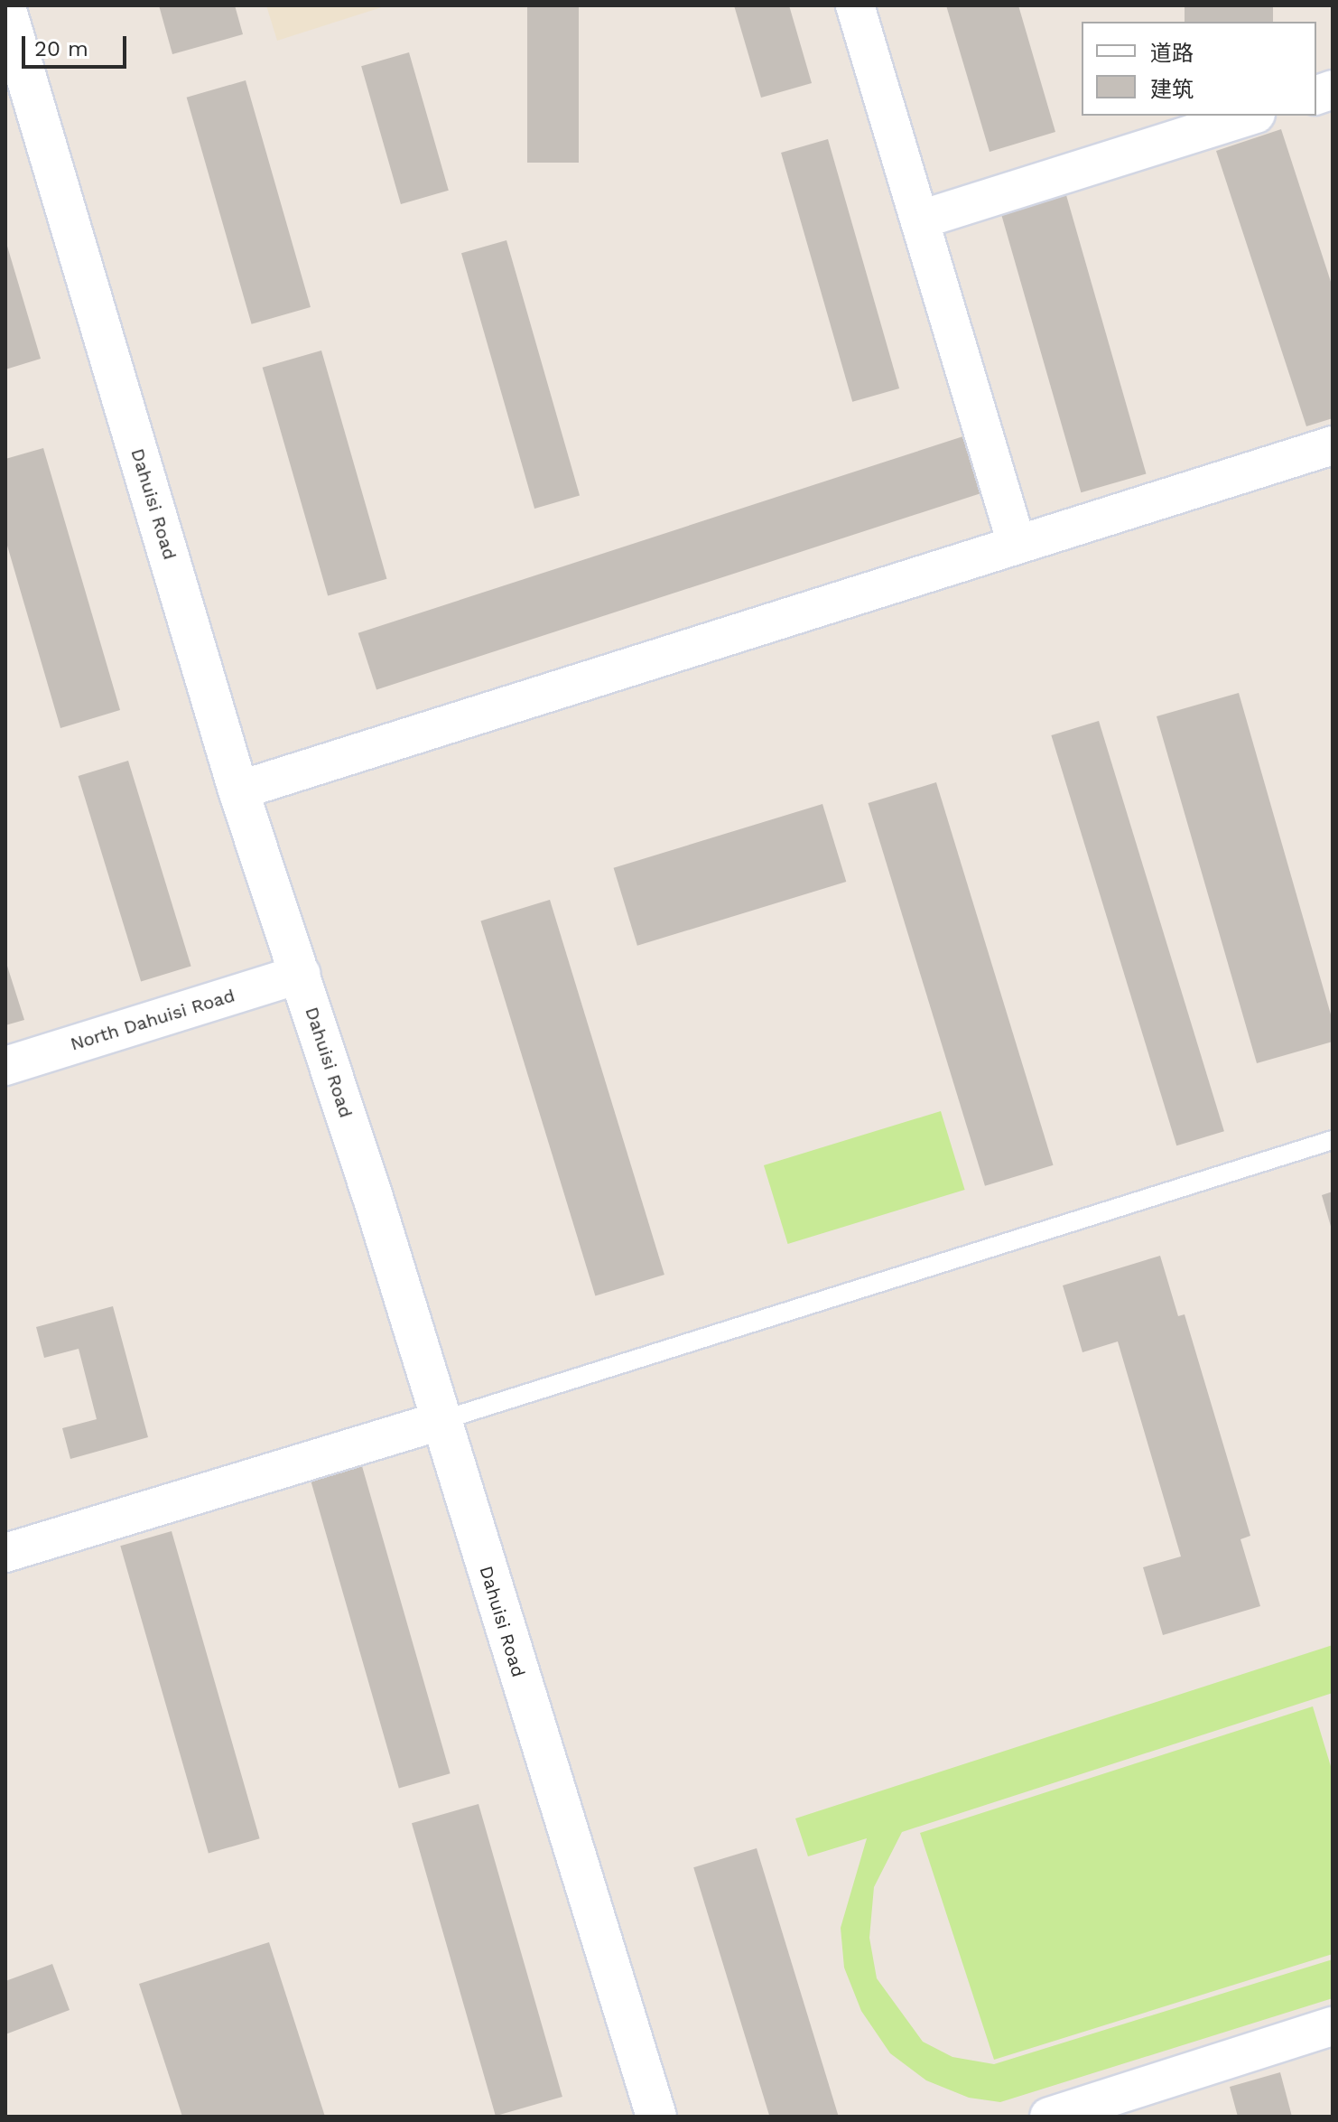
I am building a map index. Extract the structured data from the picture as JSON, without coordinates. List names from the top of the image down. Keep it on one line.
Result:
{"streets":{"street":["Dahuisi Road","North Dahuisi Road"]},"crossings":[["Dahuisi Road","North Dahuisi Road"]],"legend":["道路","建筑"],"scale_bar":"20 m"}
